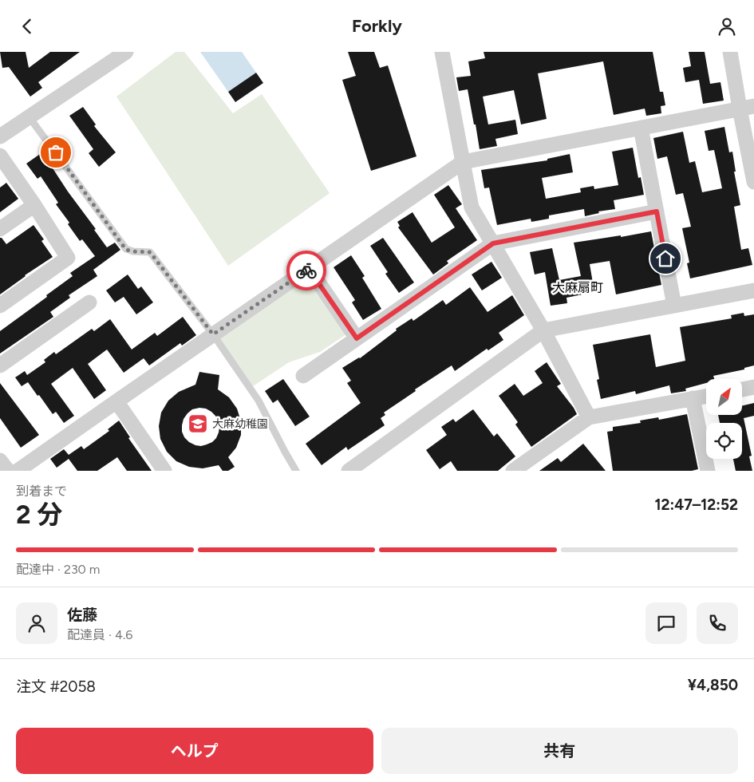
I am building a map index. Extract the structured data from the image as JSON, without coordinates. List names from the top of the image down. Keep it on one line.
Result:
{"districts":["大麻扇町"],"places":{"school or university":["大麻幼稚園"]},"north":"top right","page":{"header":"Forkly","heading":["2 分","到着まで","12:47–12:52"],"panel":["佐藤","配達員 · 4.6","注文 #2058","¥4,850"],"bar":"配達中 · 230 m","buttons":["ヘルプ","共有"]}}
